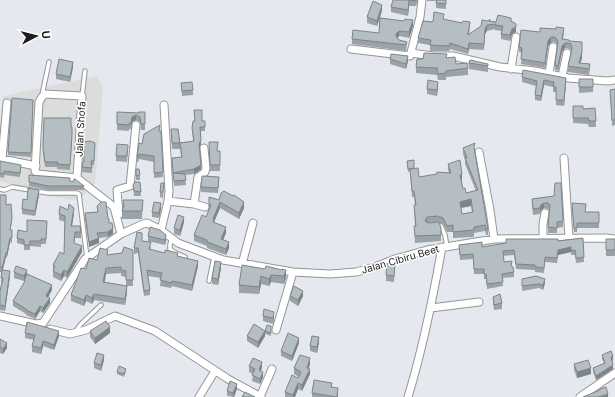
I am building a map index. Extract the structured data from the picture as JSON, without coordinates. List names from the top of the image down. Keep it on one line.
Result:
{"streets":{"street":["Jalan Shofa","Jalan Cibiru Beet"]},"north":"right"}
